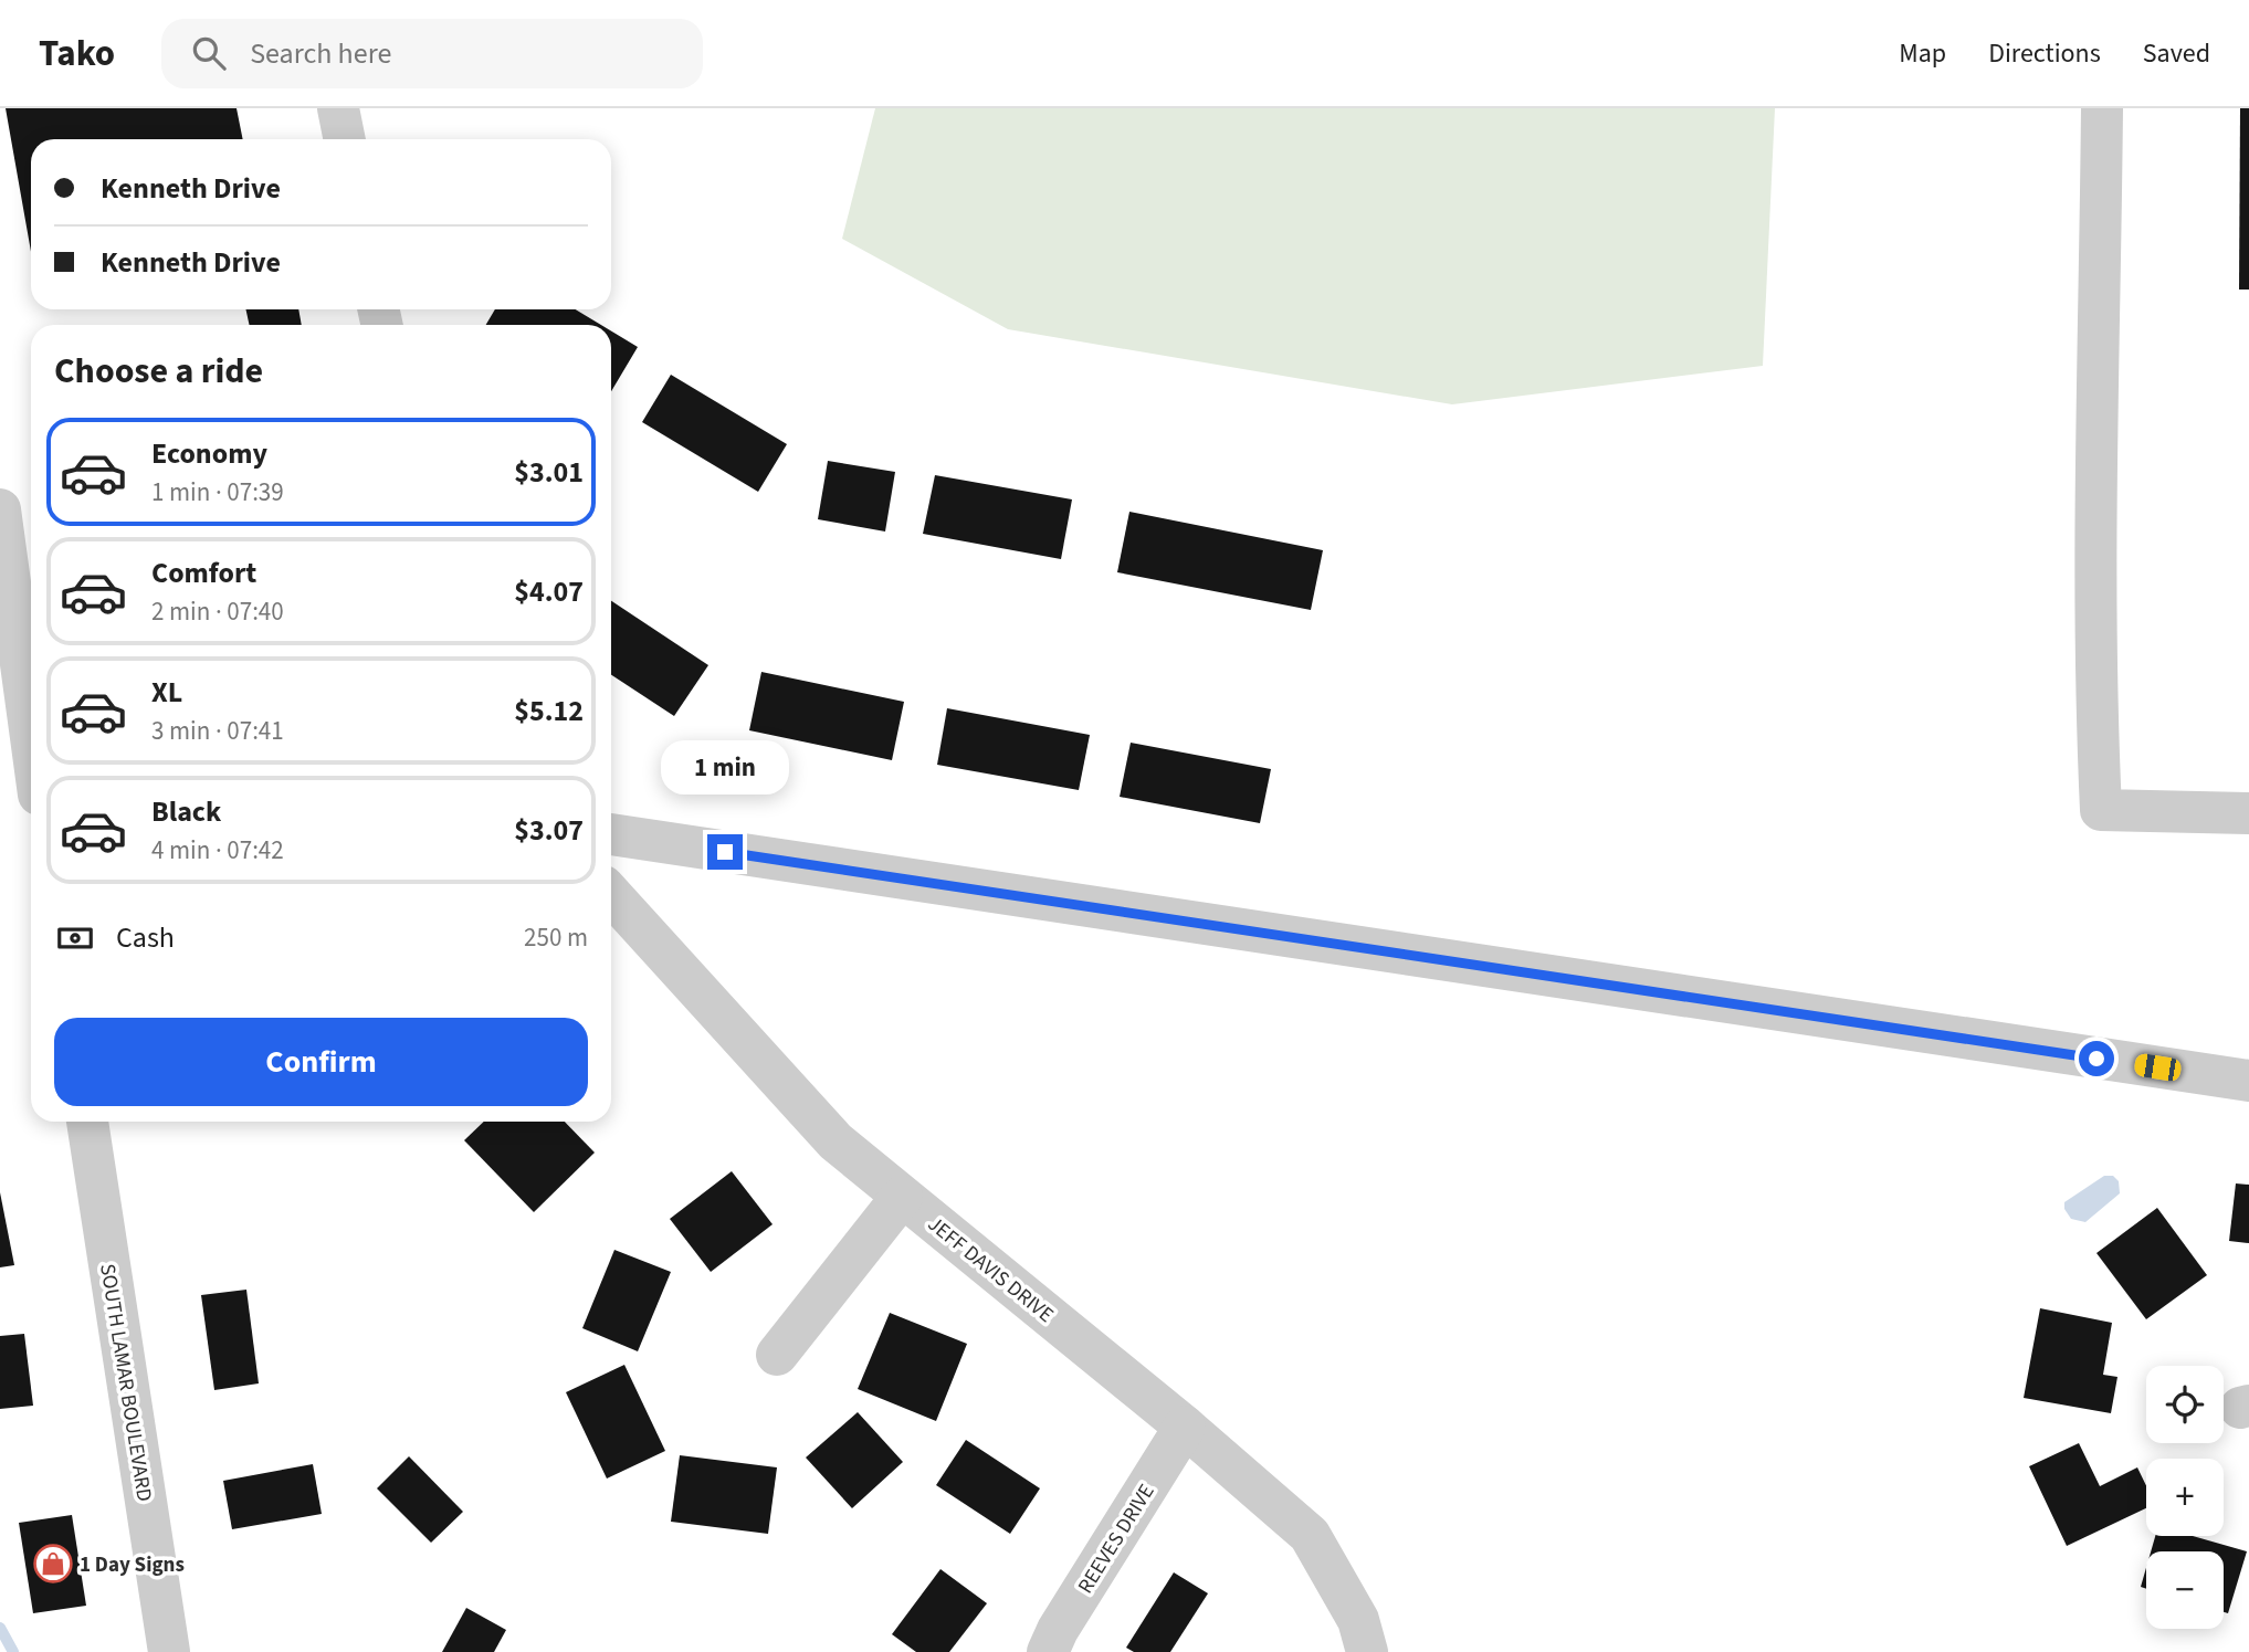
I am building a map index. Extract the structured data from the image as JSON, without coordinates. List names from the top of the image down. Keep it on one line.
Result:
{"streets":{"street":["JEFF DAVIS DRIVE","SOUTH LAMAR BOULEVARD","REEVES DRIVE"]},"crossings":[["JEFF DAVIS DRIVE","REEVES DRIVE"]],"places":{"shop":["1 Day Signs"]},"page":{"header":"Tako","search":"Search here","nav":["Map","Directions","Saved"],"banner":["Kenneth Drive","Kenneth Drive"],"heading":"Choose a ride","list":[{"name":"Economy","note":"1 min · 07:39","value":"$3.01"},{"name":"Comfort","note":"2 min · 07:40","value":"$4.07"},{"name":"XL","note":"3 min · 07:41","value":"$5.12"},{"name":"Black","note":"4 min · 07:42","value":"$3.07"}],"bubble":"1 min","pay":["Cash","250 m"],"buttons":"Confirm","map_buttons":["+","−"]}}
